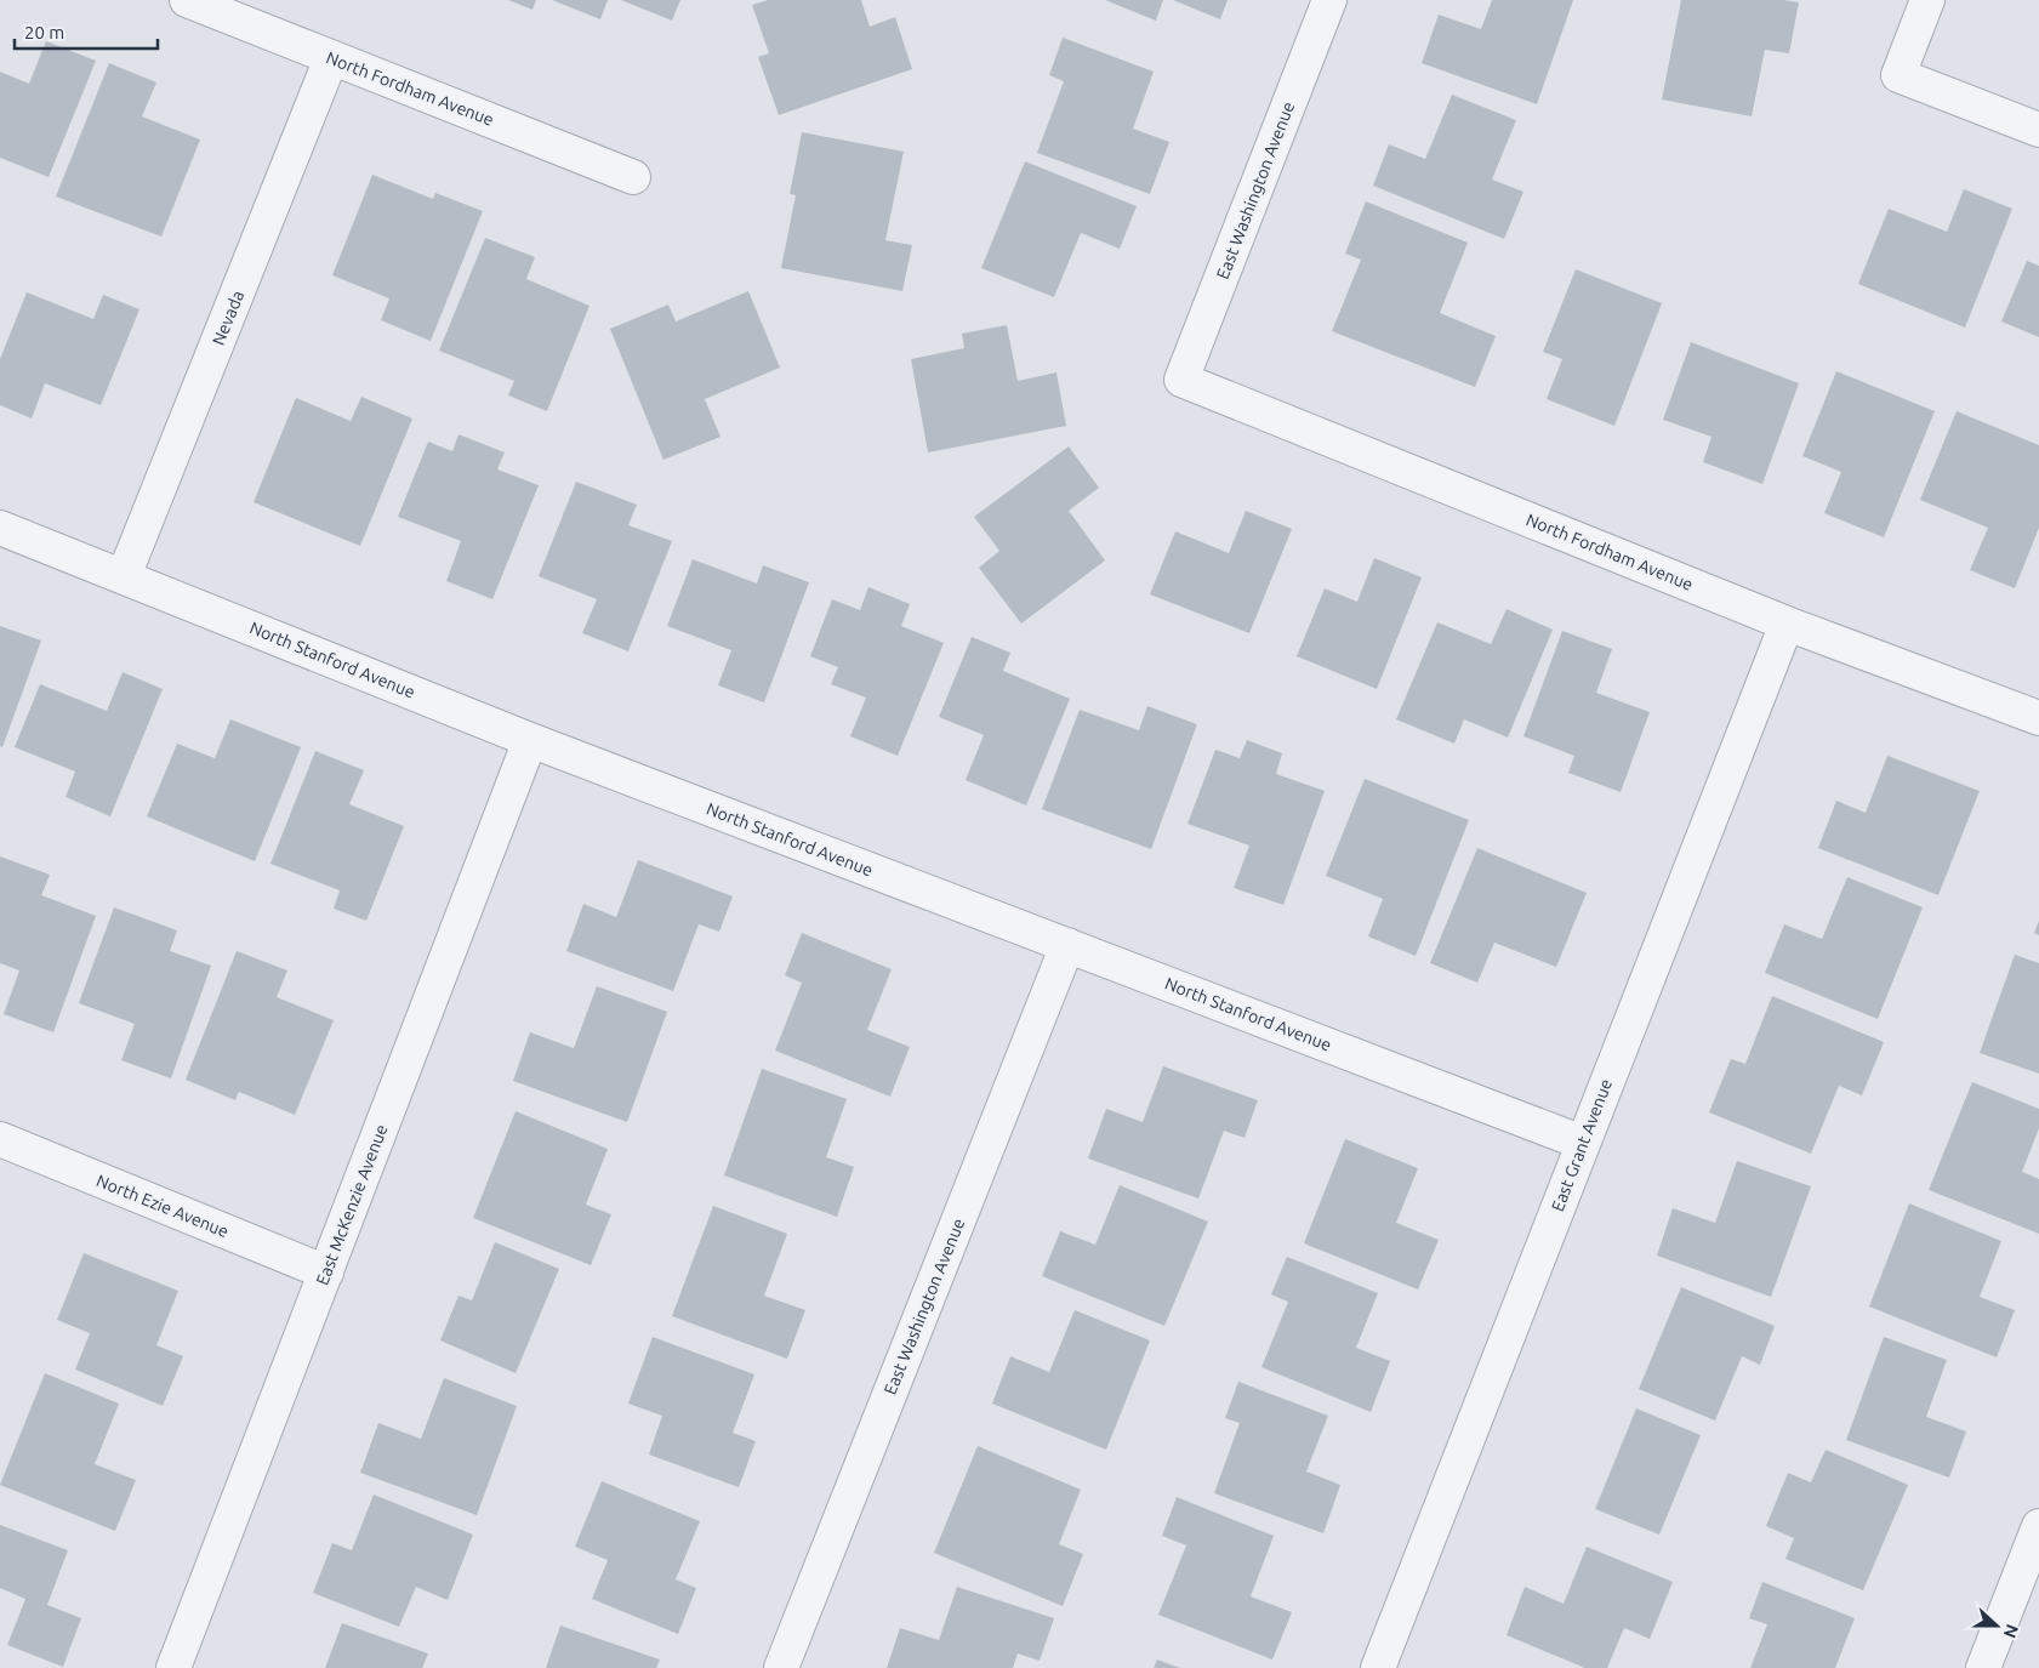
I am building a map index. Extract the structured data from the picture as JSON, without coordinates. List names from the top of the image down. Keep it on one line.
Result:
{"streets":{"street":["North Fordham Avenue","East Washington Avenue","Nevada","North Stanford Avenue","East Grant Avenue","East McKenzie Avenue","North Ezie Avenue"]},"crossings":[["North Fordham Avenue","East Washington Avenue"],["North Fordham Avenue","Nevada"],["North Fordham Avenue","East Grant Avenue"],["East Washington Avenue","North Stanford Avenue"],["Nevada","North Stanford Avenue"],["North Stanford Avenue","East Grant Avenue"],["North Stanford Avenue","East McKenzie Avenue"],["East McKenzie Avenue","North Ezie Avenue"]],"scale_bar":"20 m","north":"right"}
